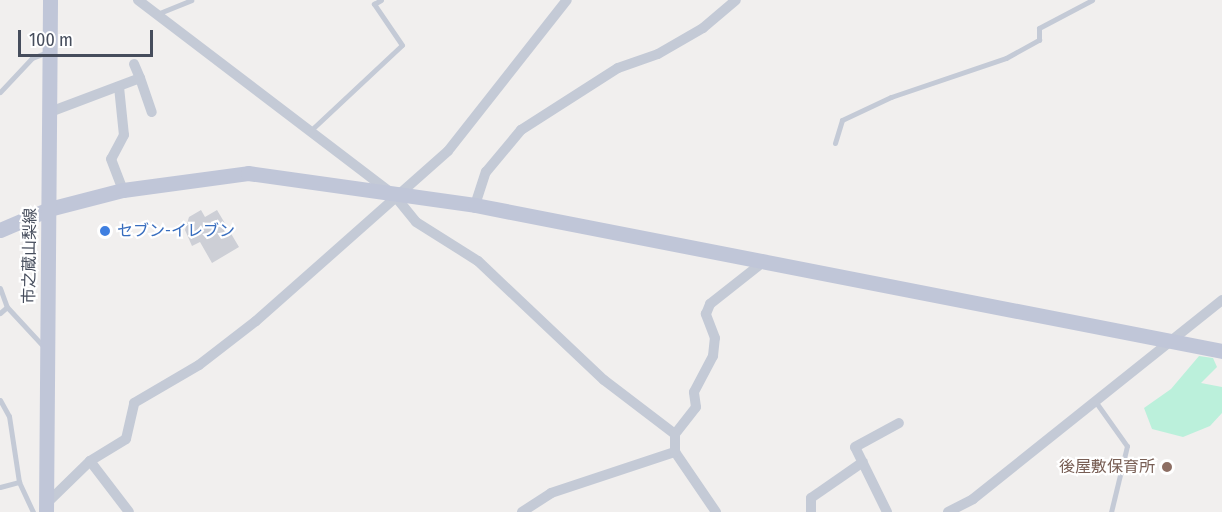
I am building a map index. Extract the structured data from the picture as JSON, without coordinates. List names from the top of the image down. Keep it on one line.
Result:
{"streets":{"street":["市之蔵山梨線"]},"places":["セブン-イレブン","後屋敷保育所"],"scale_bar":"100 m"}
